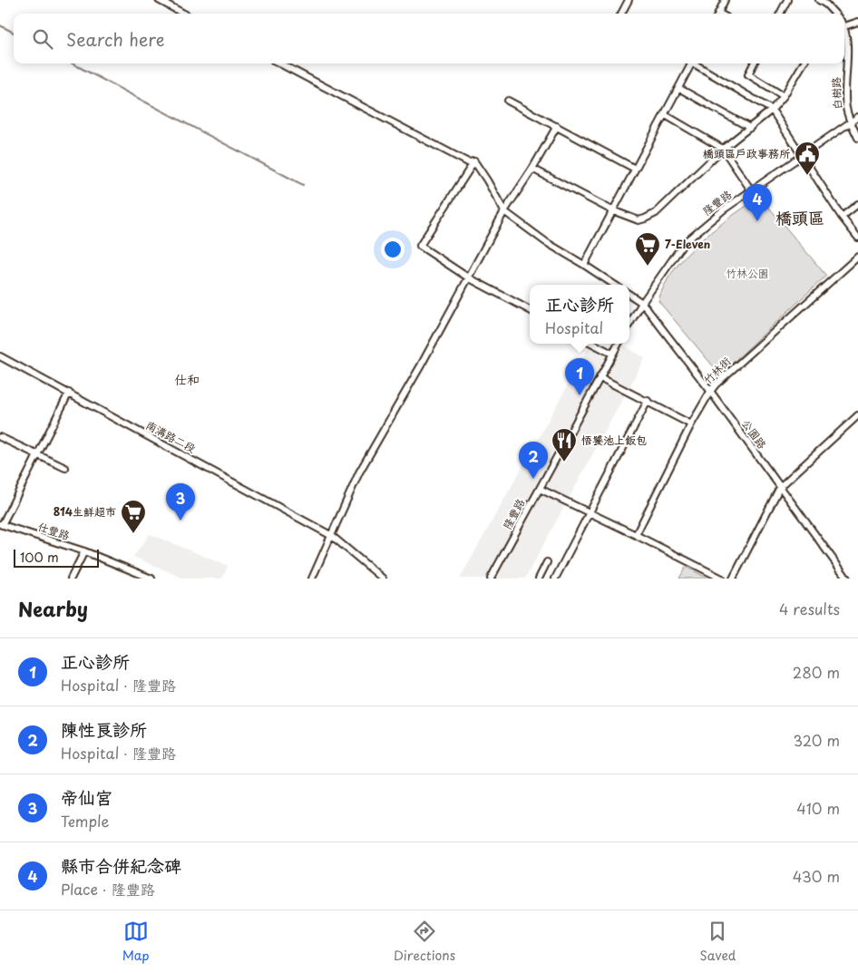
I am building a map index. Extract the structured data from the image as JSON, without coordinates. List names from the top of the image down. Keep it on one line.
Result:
{"streets":{"street":["白樹路","隆豐路","竹林街","公園路","南溝路二段","仕豐路"]},"crossings":[["白樹路","隆豐路"],["隆豐路","公園路"],["竹林街","公園路"]],"districts":["橋頭區","仕和"],"parks":["竹林公園"],"places":{"public building":["橋頭區戶政事務所"],"supermarket":["7-Eleven","814生鮮超市"],"restaurant":["悟饕池上飯包"]},"scale_bar":"100 m","page":{"search":"Search here","pins":["4","1","2","3"],"popup":["正心診所","Hospital"],"scale":"100 m","heading":["Nearby","4 results"],"list":[{"mark":"1","name":"正心診所","note":"Hospital · 隆豐路","value":"280 m"},{"mark":"2","name":"陳性良診所","note":"Hospital · 隆豐路","value":"320 m"},{"mark":"3","name":"帝仙宮","note":"Temple","value":"410 m"},{"mark":"4","name":"縣市合併紀念碑","note":"Place · 隆豐路","value":"430 m"}],"nav":["Map","Directions","Saved"]}}
